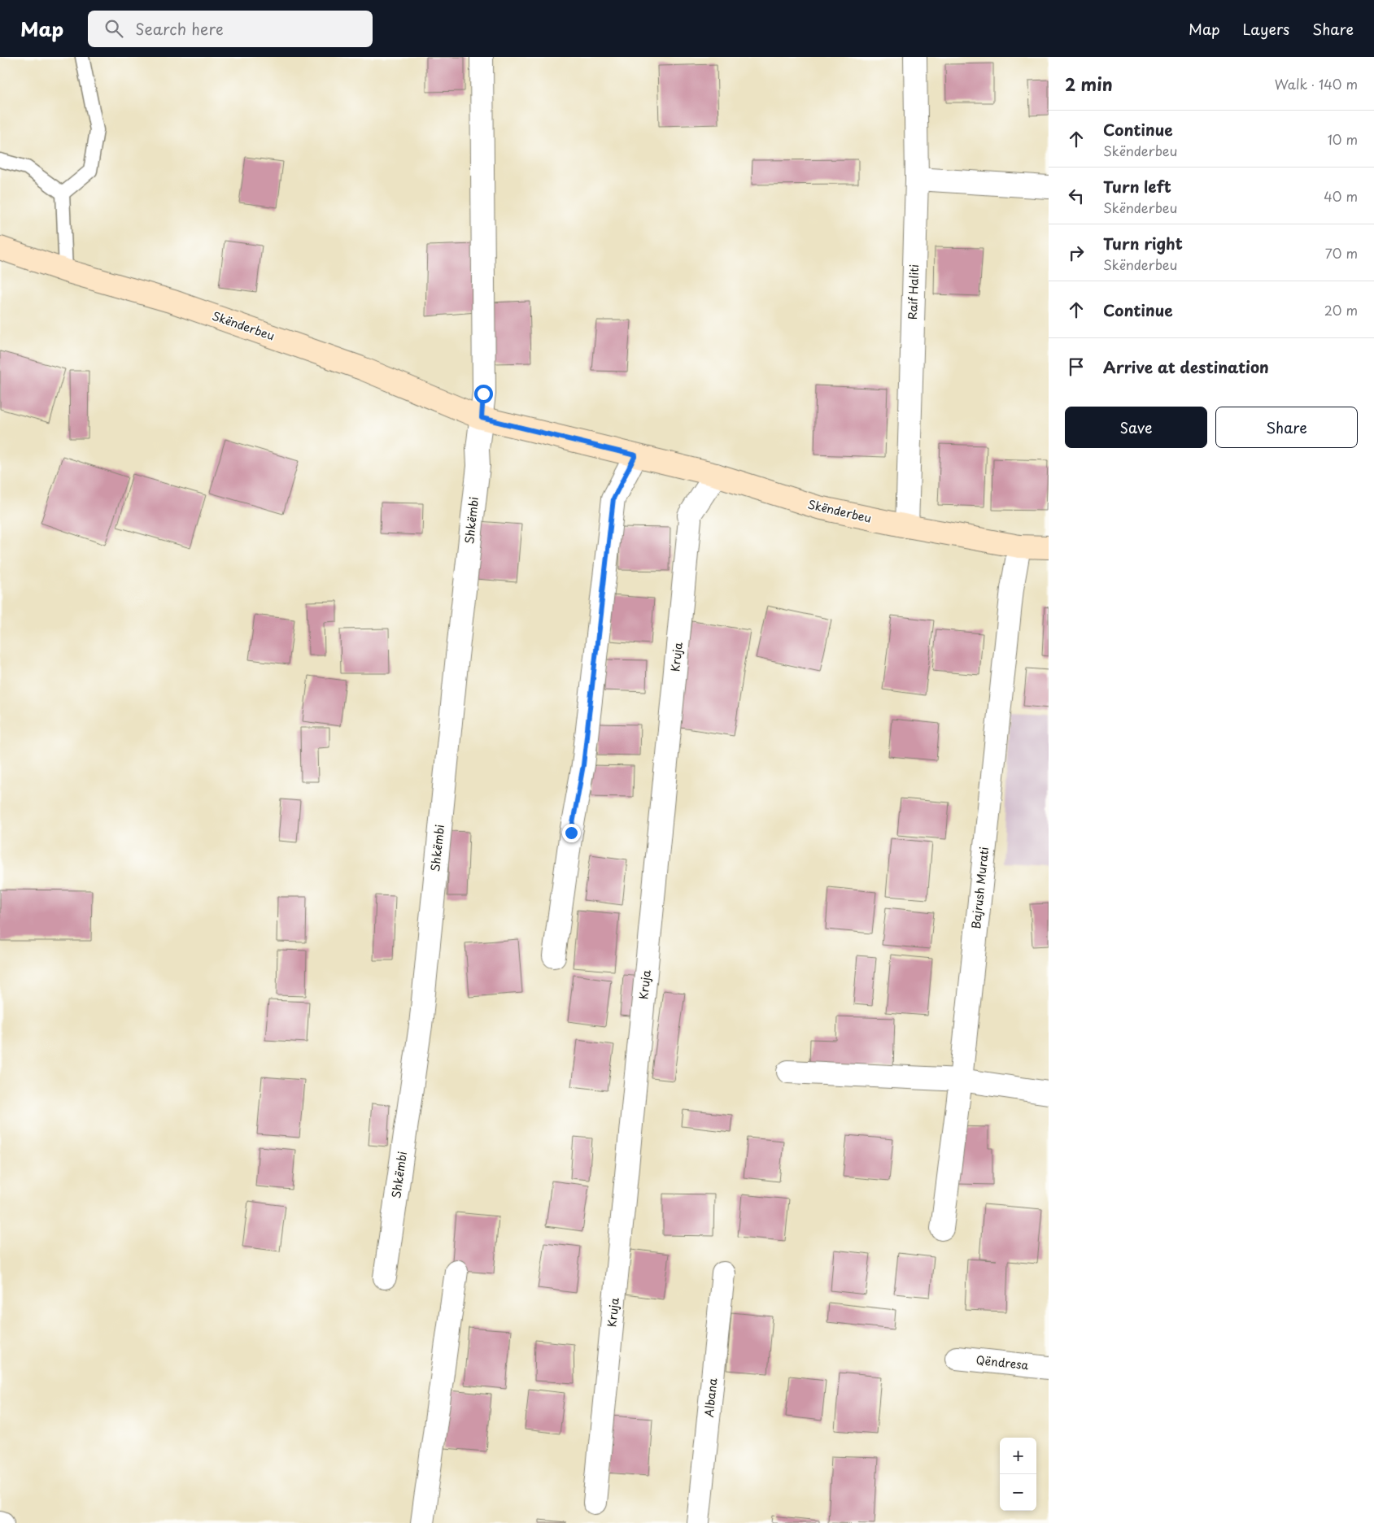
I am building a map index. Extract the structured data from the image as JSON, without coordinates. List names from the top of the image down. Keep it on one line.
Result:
{"streets":{"main road":["Skënderbeu"],"street":["Raif Haliti","Shkëmbi","Kruja","Bajrush Murati","Qëndresa","Albana"]},"crossings":[["Raif Haliti","Skënderbeu"],["Skënderbeu","Shkëmbi"],["Skënderbeu","Kruja"],["Skënderbeu","Bajrush Murati"]],"page":{"header":"Map","search":"Search here","nav":["Map","Layers","Share"],"heading":["2 min","Walk · 140 m"],"list":[["Continue","Skënderbeu","10 m"],["Turn left","Skënderbeu","40 m"],["Turn right","Skënderbeu","70 m"],["Continue","20 m"],"Arrive at destination"],"buttons":["Save","Share"],"map_buttons":["+","−"]}}
